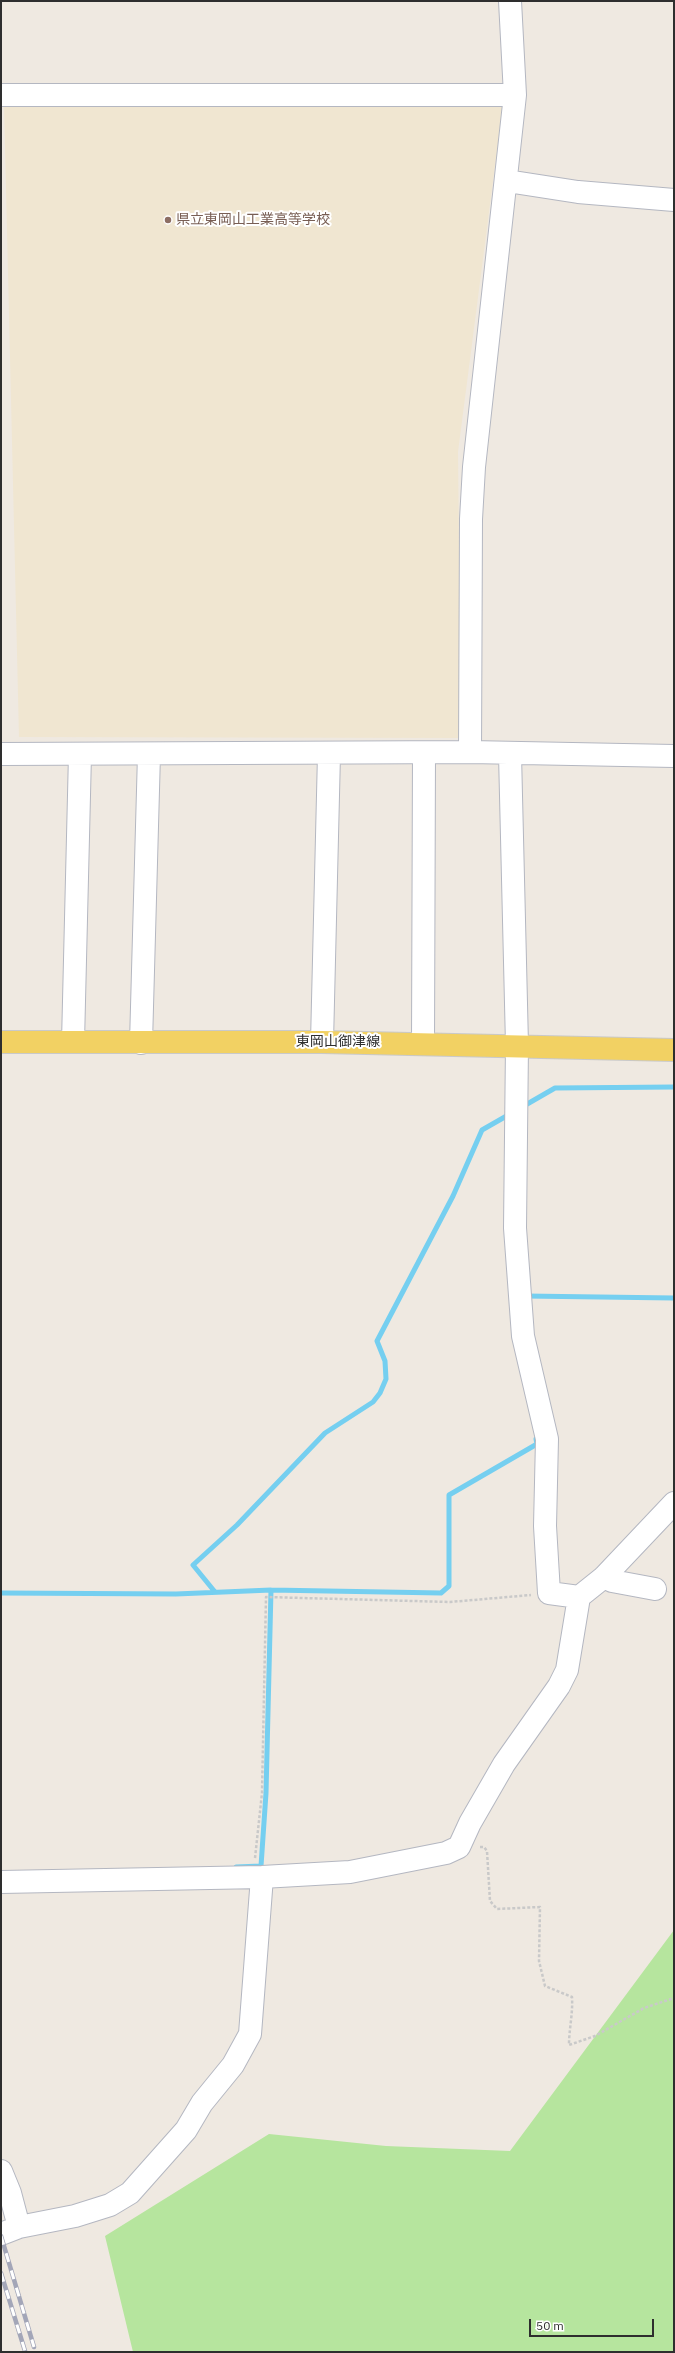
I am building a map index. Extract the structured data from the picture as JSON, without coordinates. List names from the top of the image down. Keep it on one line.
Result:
{"streets":{"main road":["東岡山御津線"]},"places":["県立東岡山工業高等学校"],"scale_bar":"50 m"}
